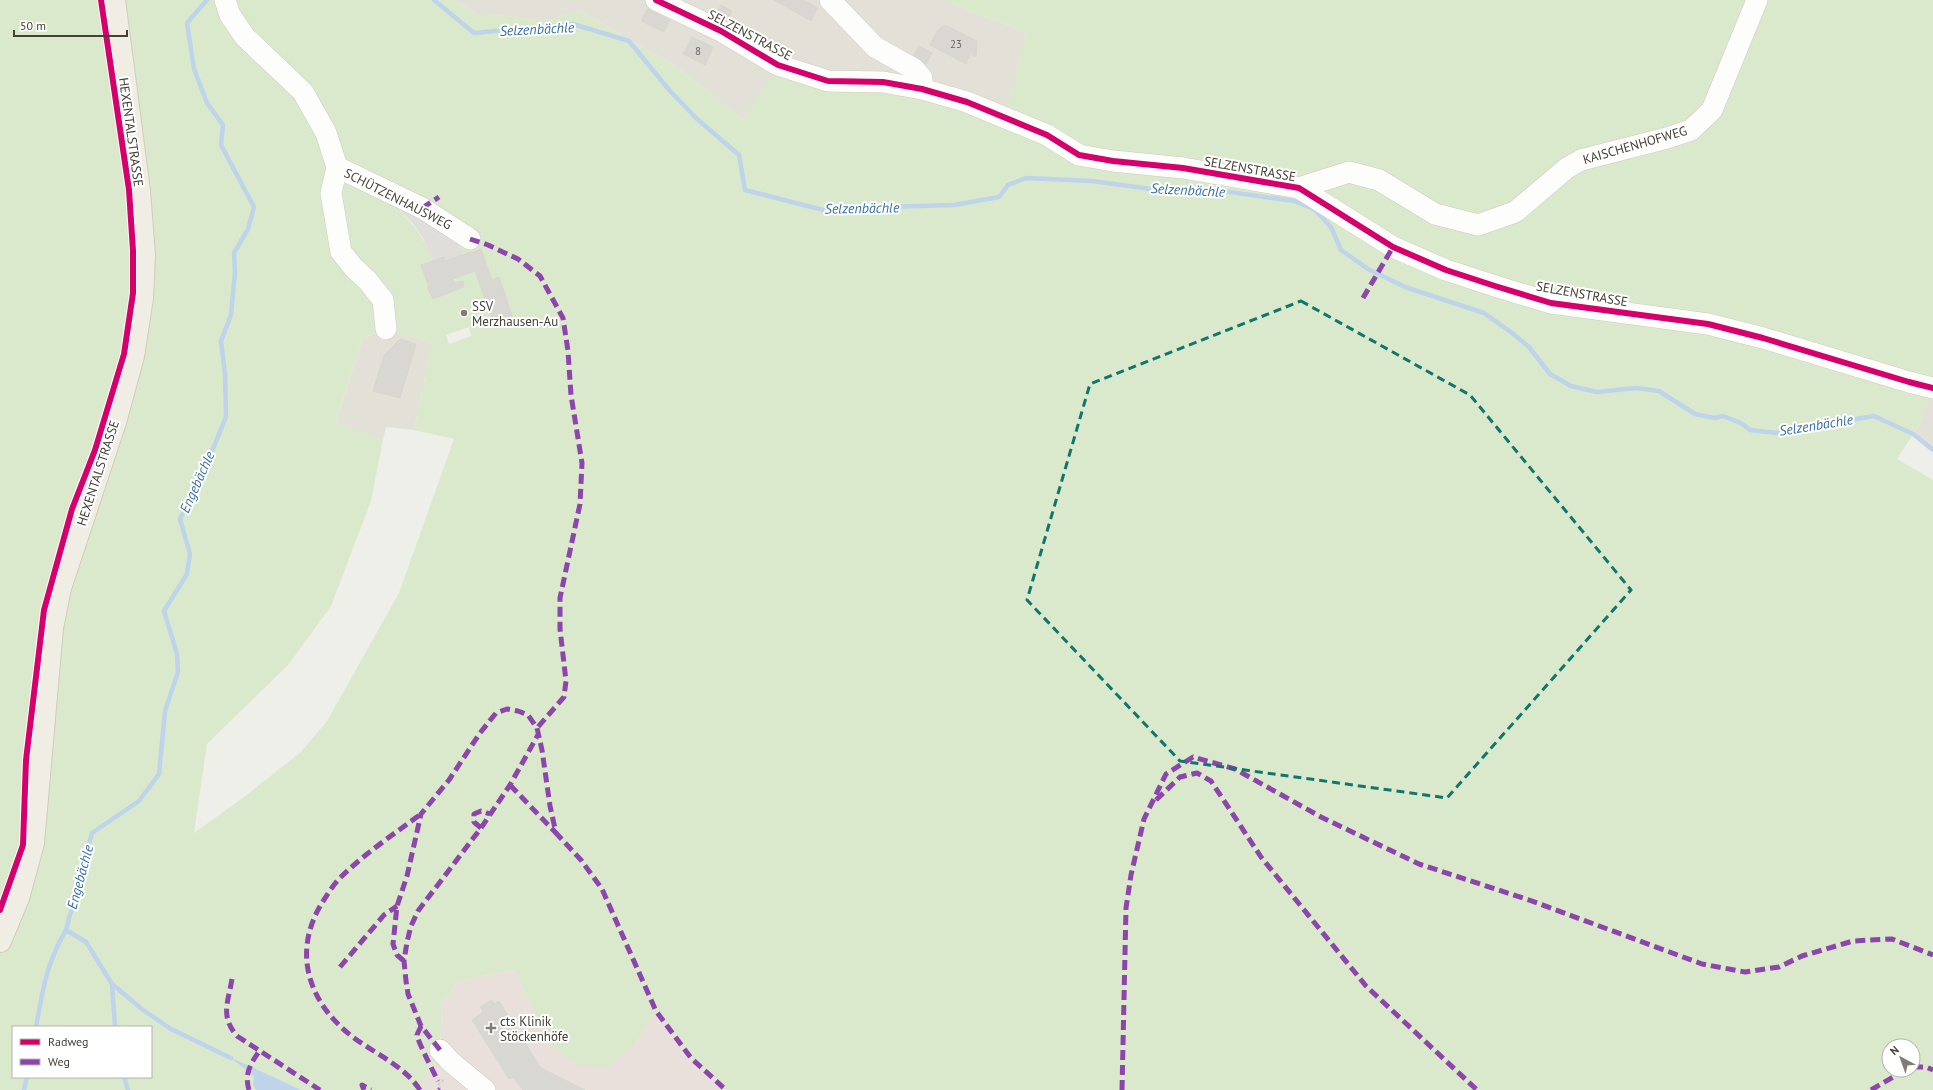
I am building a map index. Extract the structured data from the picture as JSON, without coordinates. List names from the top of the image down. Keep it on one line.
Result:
{"streets":{"main road":["HEXENTALSTRASSE"],"street":["SELZENSTRASSE","KAISCHENHOFWEG","SCHÜTZENHAUSWEG"]},"crossings":[["SELZENSTRASSE","KAISCHENHOFWEG"]],"water":["Selzenbächle","Engebächle"],"places":{"other":["SSV Merzhausen-Au"],"health":["cts Klinik Stöckenhöfe"]},"house_numbers":["23","8"],"legend":["Radweg","Weg"],"scale_bar":"50 m","north":"top left"}
